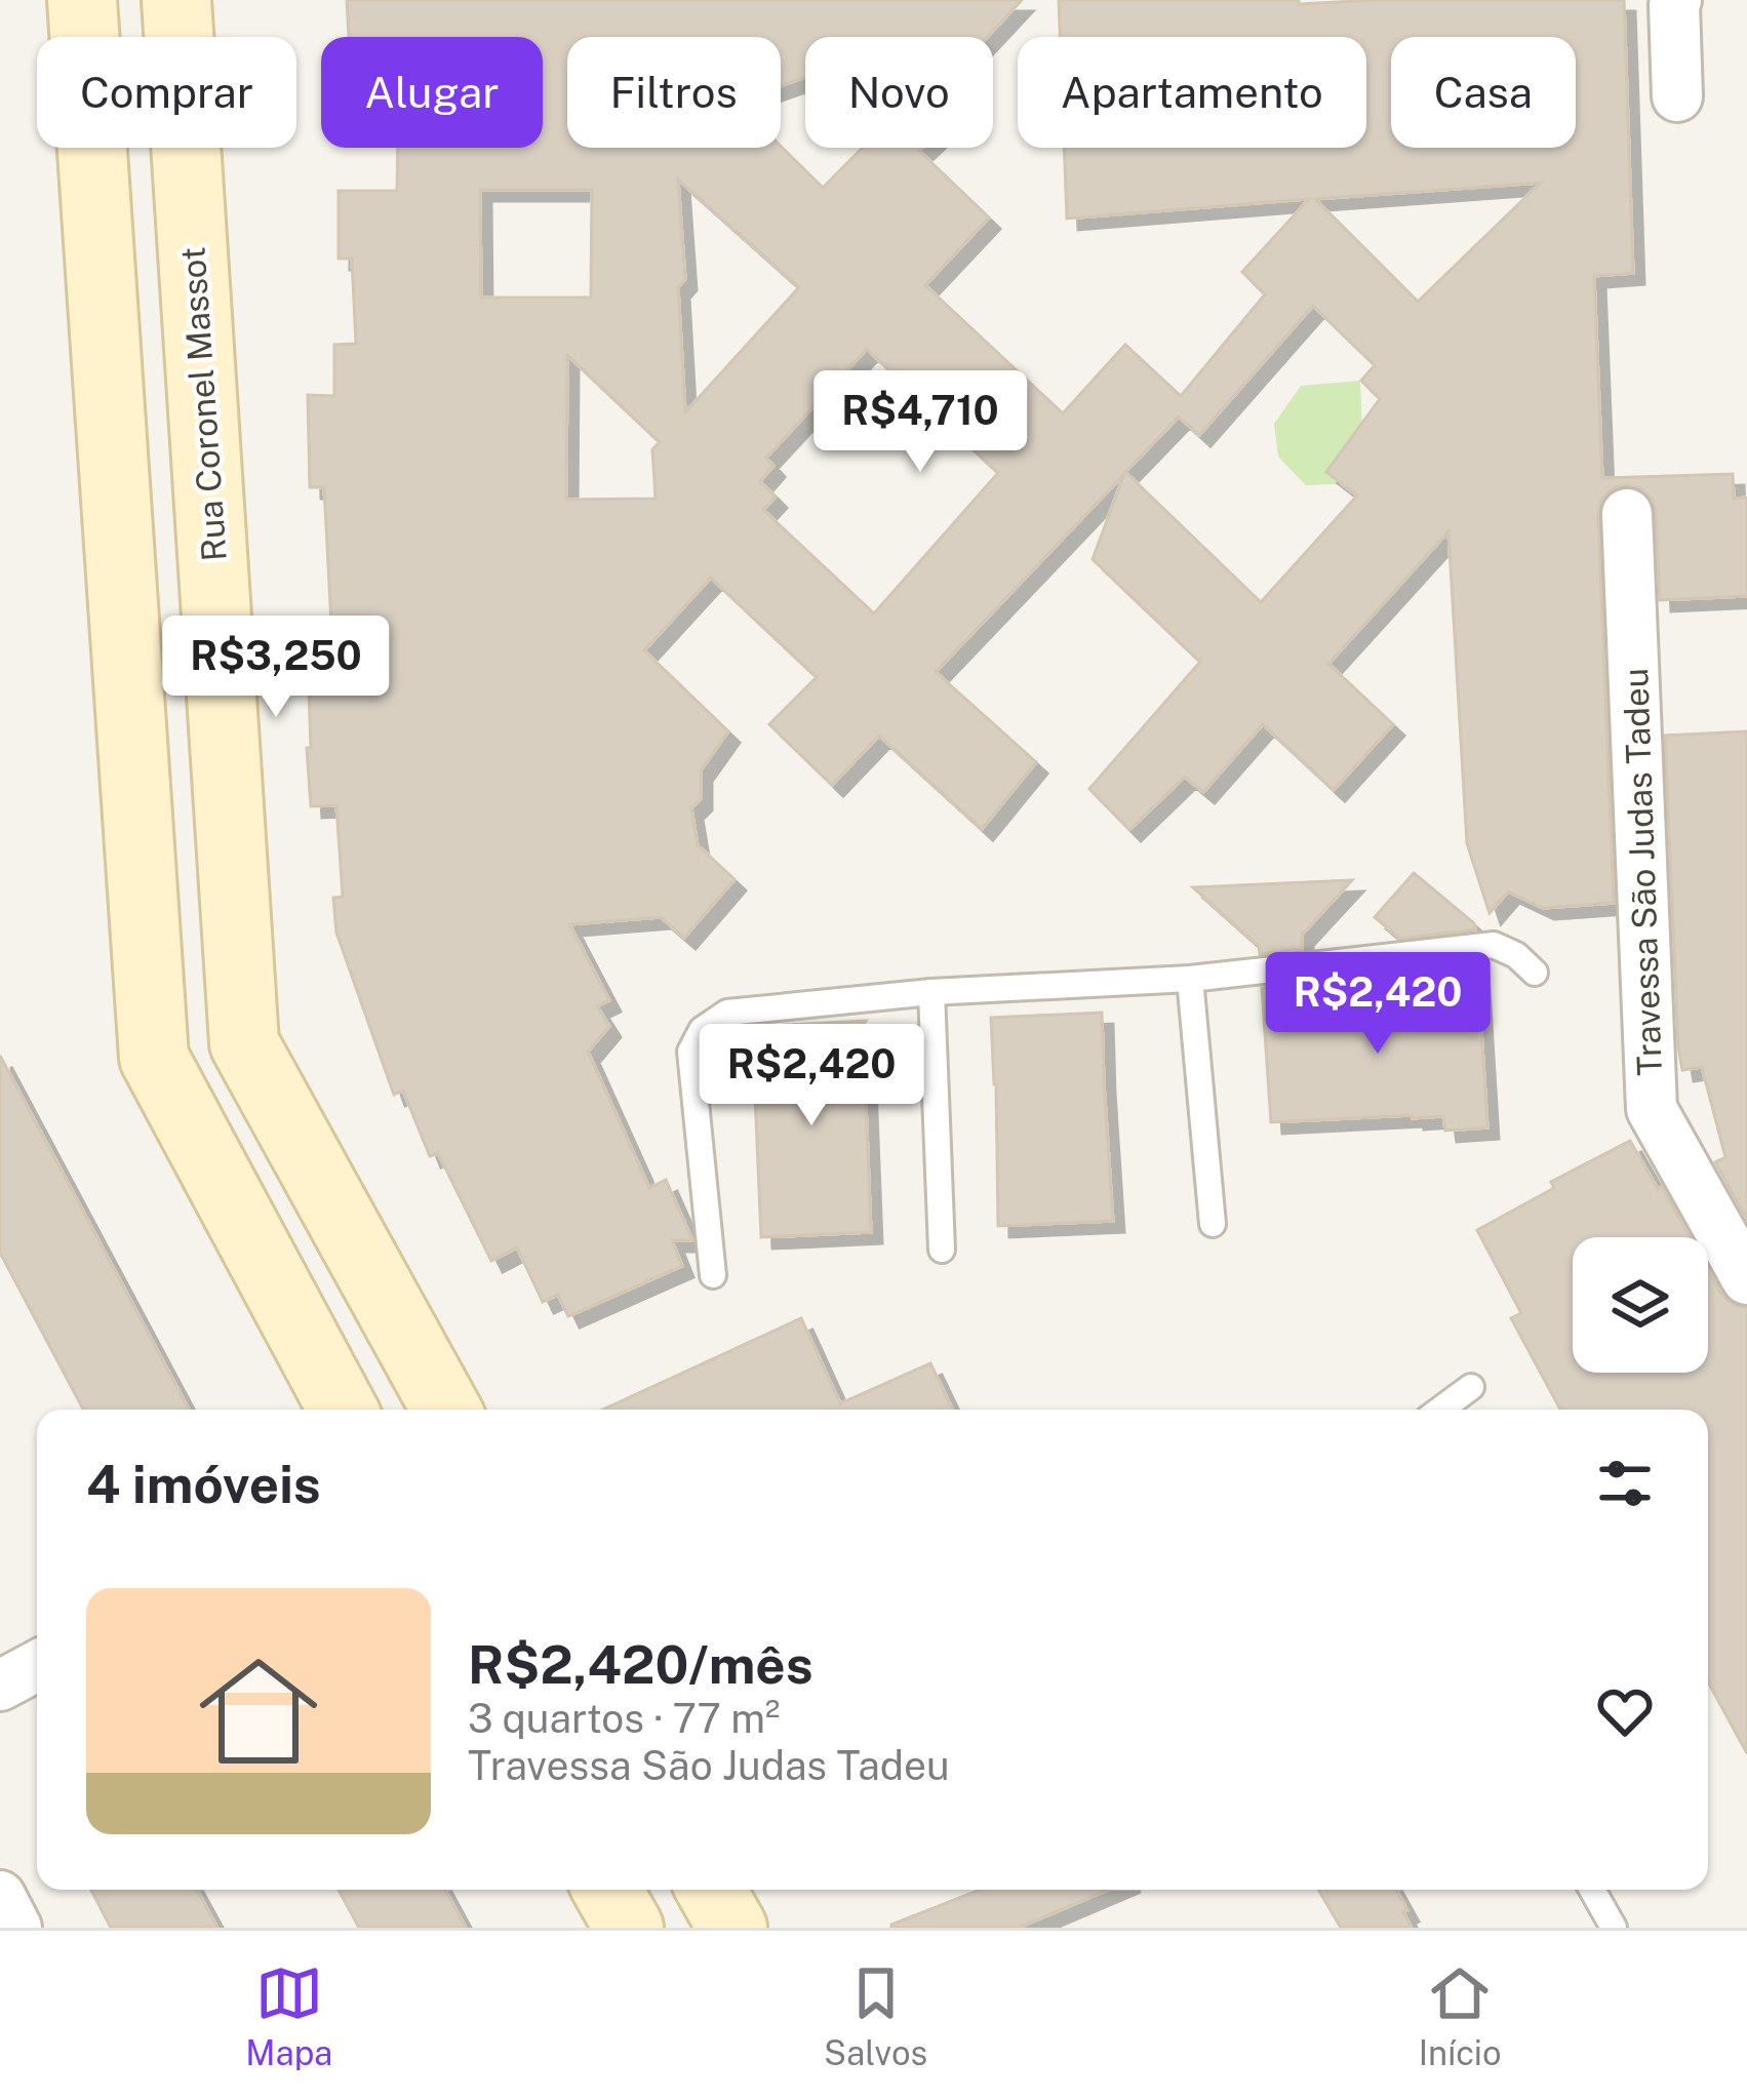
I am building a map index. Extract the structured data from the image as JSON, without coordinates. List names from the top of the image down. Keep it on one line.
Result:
{"streets":{"street":["Rua Coronel Massot","Travessa São Judas Tadeu"]},"page":{"chip":["Comprar","Alugar","Filtros","Novo","Apartamento","Casa"],"price":["R$4,710","R$3,250","R$2,420","R$2,420"],"heading":"4 imóveis","list":[{"name":"R$2,420/mês","note":"3 quartos · 77 m² · Travessa São Judas Tadeu"}],"tabs":["Mapa","Salvos","Início"]}}
